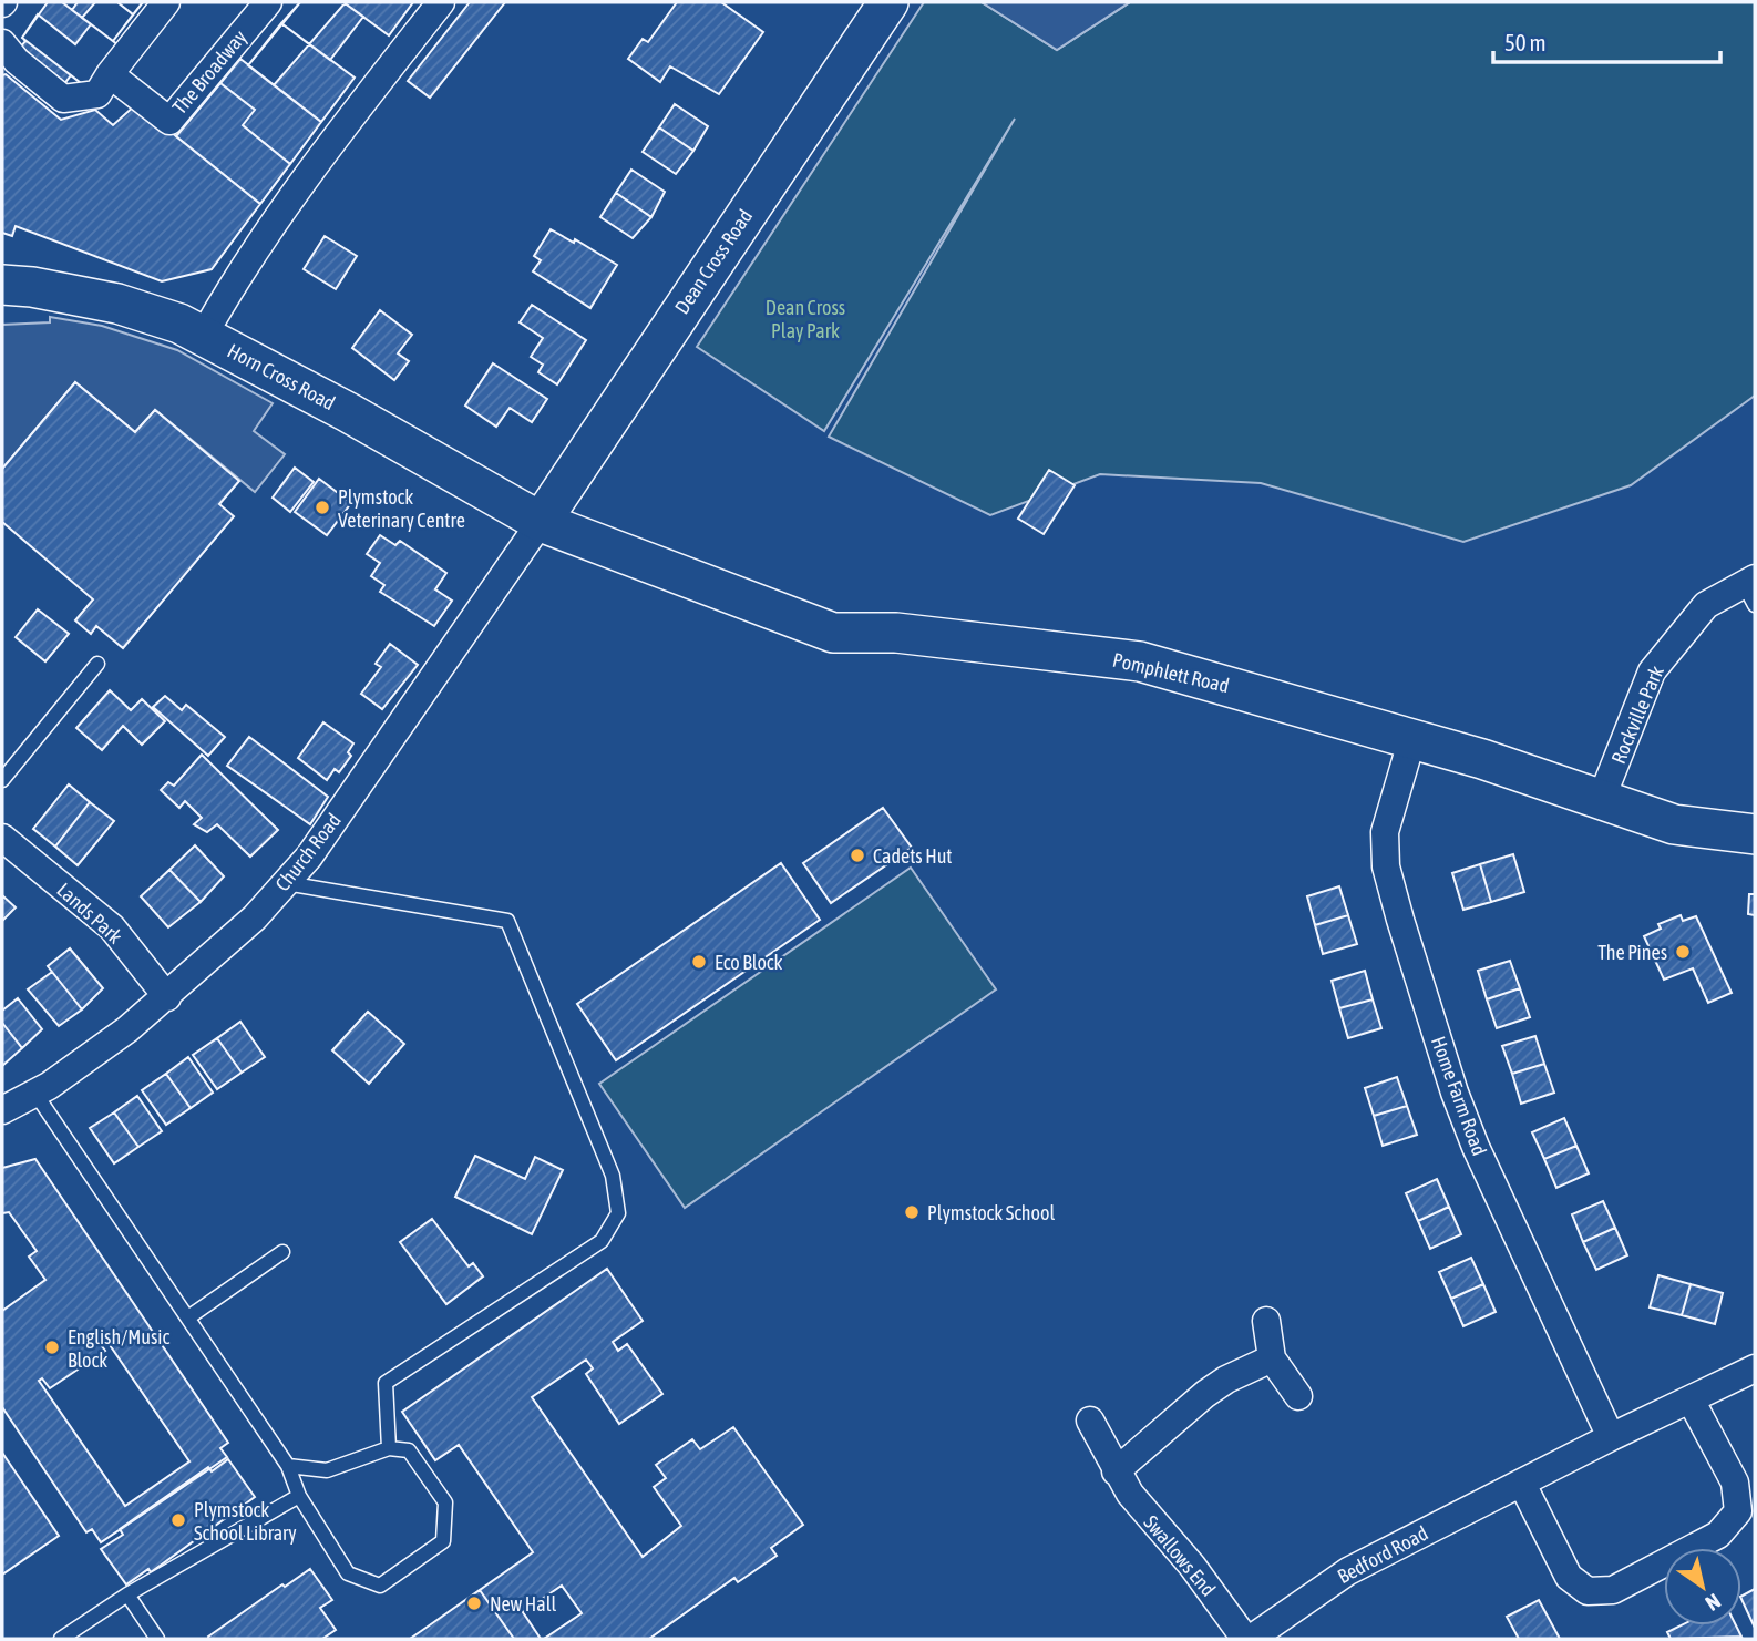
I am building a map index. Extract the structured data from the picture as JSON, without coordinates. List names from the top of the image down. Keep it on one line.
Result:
{"streets":{"street":["The Broadway","Dean Cross Road","Horn Cross Road","Pomphlett Road","Rockville Park","Church Road","Lands Park","Home Farm Road","Bedford Road","Swallows End"]},"crossings":[["Dean Cross Road","Horn Cross Road"],["Dean Cross Road","Pomphlett Road"],["Dean Cross Road","Church Road"],["Horn Cross Road","Pomphlett Road"],["Horn Cross Road","Church Road"],["Pomphlett Road","Rockville Park"],["Pomphlett Road","Church Road"],["Pomphlett Road","Home Farm Road"],["Church Road","Lands Park"],["Home Farm Road","Bedford Road"],["Bedford Road","Swallows End"]],"parks":["Dean Cross Play Park"],"places":["Plymstock Veterinary Centre","Cadets Hut","The Pines","Eco Block","Plymstock School","English/Music Block","Plymstock School Library","New Hall"],"scale_bar":"50 m","north":"bottom right"}
